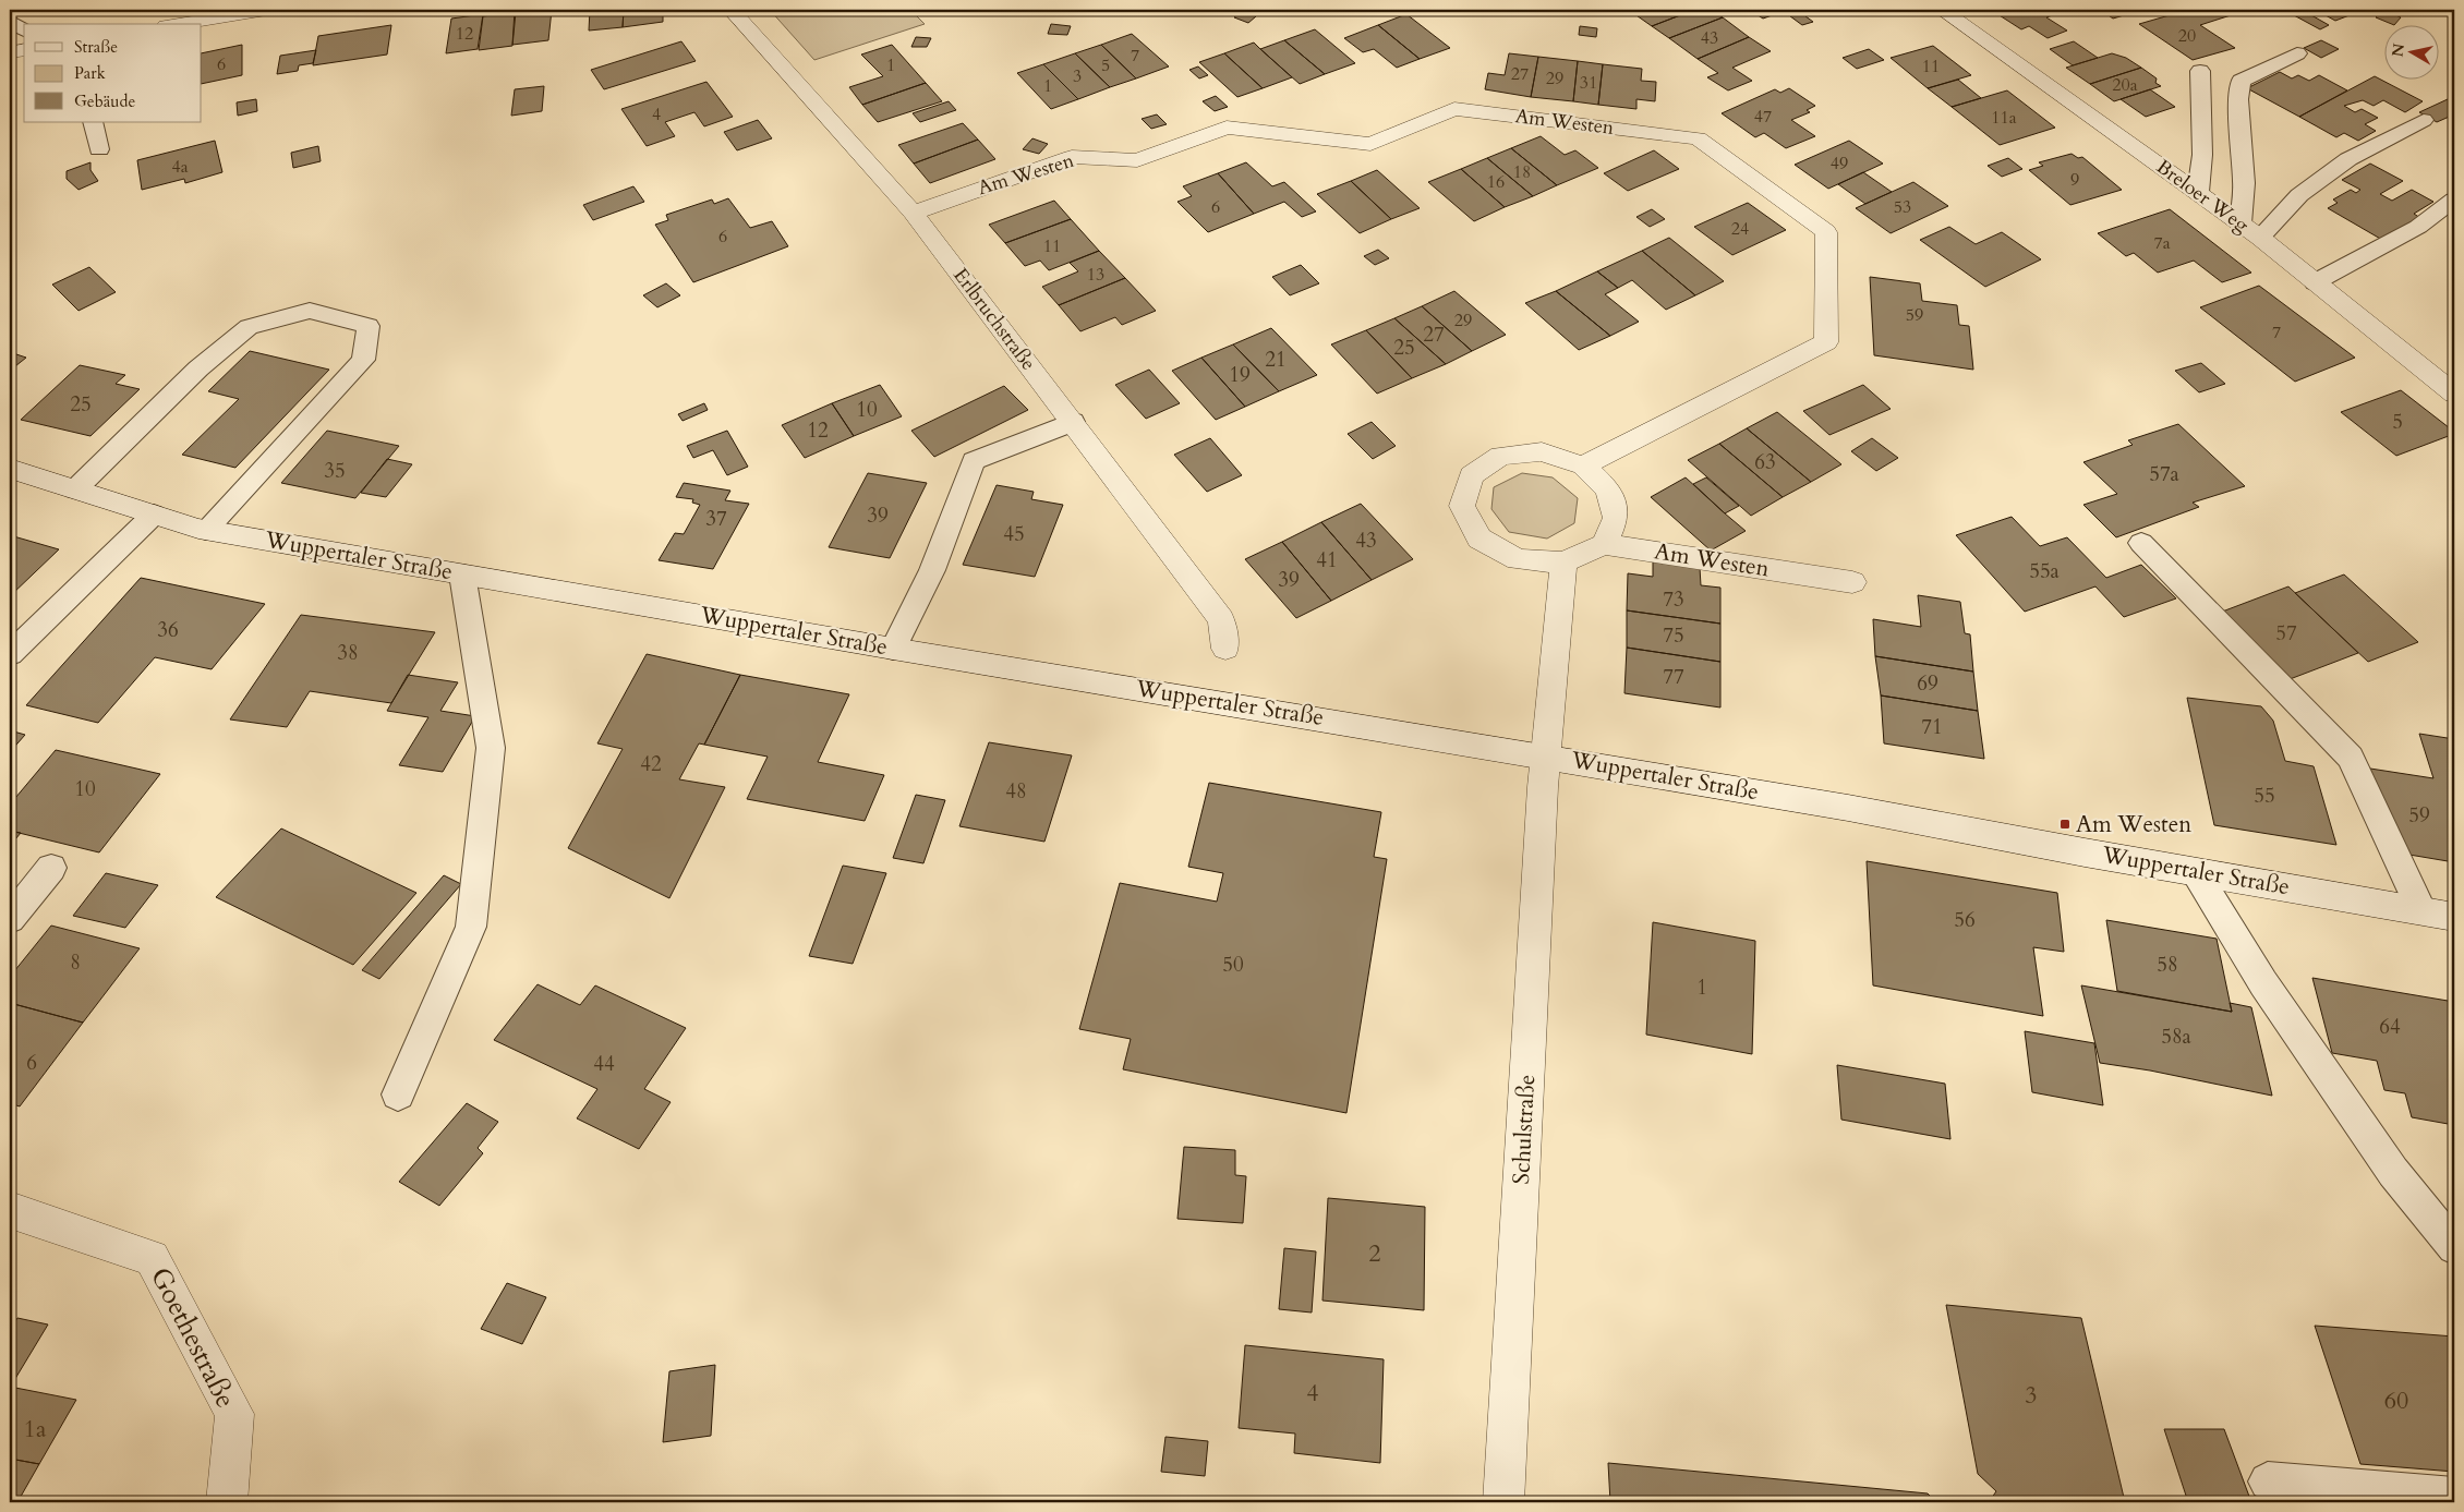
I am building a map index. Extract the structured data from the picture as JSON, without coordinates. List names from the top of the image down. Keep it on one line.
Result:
{"streets":{"street":["Am Westen","Breloer Weg","Erlbruchstraße","Wuppertaler Straße","Schulstraße","Goethestraße"]},"crossings":[["Am Westen","Erlbruchstraße"],["Wuppertaler Straße","Schulstraße"]],"places":{"transit":["Am Westen"]},"house_numbers":["12","20","43","7","6","1","5","11","27","3","29","31","20a","1","4","47","11a","49","4a","18","9","16","6","53","24","6","7a","11","13","59","29","7","27","25","21","19","25","10","5","12","63","35","57a","39","37","45","43","41","55a","39","73","36","57","75","38","77","69","71","42","10","48","55","59","56","8","50","58","1","64","58a","6","44","2","4","3","60","1a"],"legend":["Straße","Park","Gebäude"],"north":"left"}
